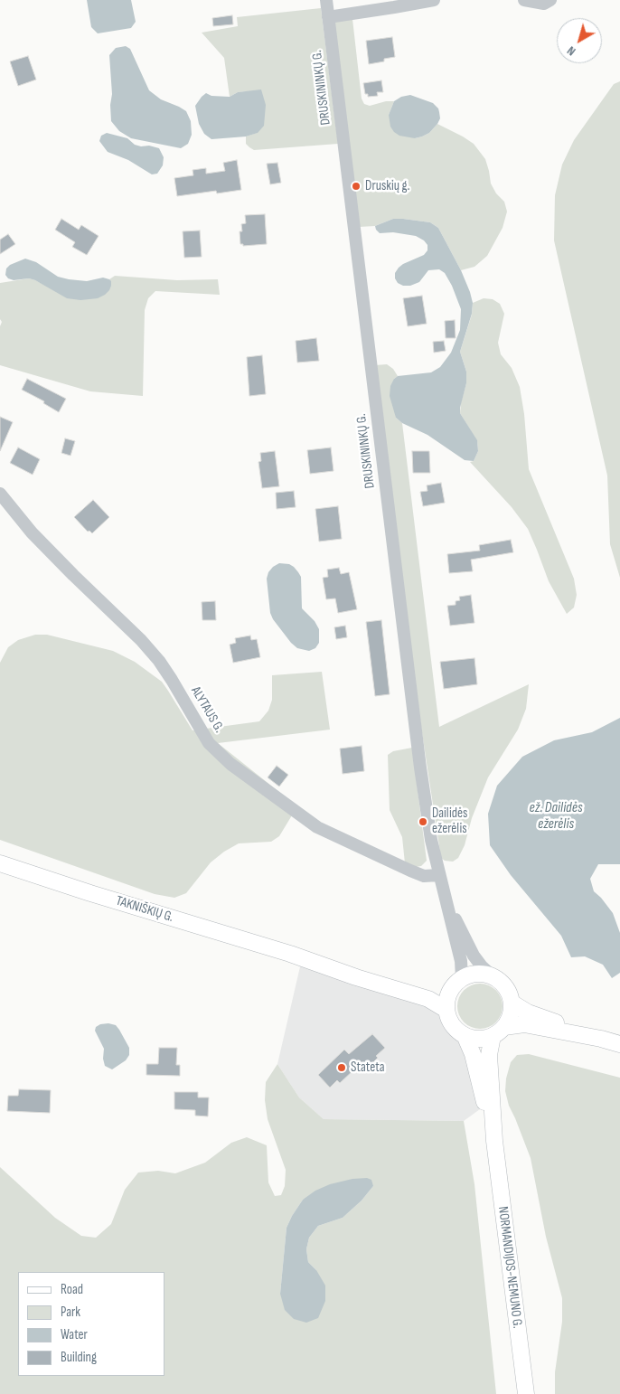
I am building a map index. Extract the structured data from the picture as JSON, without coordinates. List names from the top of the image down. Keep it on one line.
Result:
{"streets":{"main road":["TAKNIŠKIŲ G.","NORMANDIJOS-NEMUNO G."],"street":["DRUSKININKŲ G.","ALYTAUS G."]},"crossings":[["DRUSKININKŲ G.","ALYTAUS G."]],"water":["ež. Dailidės ežerėlis"],"places":["Druskių g.","Dailidės ežerėlis","Stateta"],"legend":["Road","Park","Water","Building"],"north":"bottom left"}
